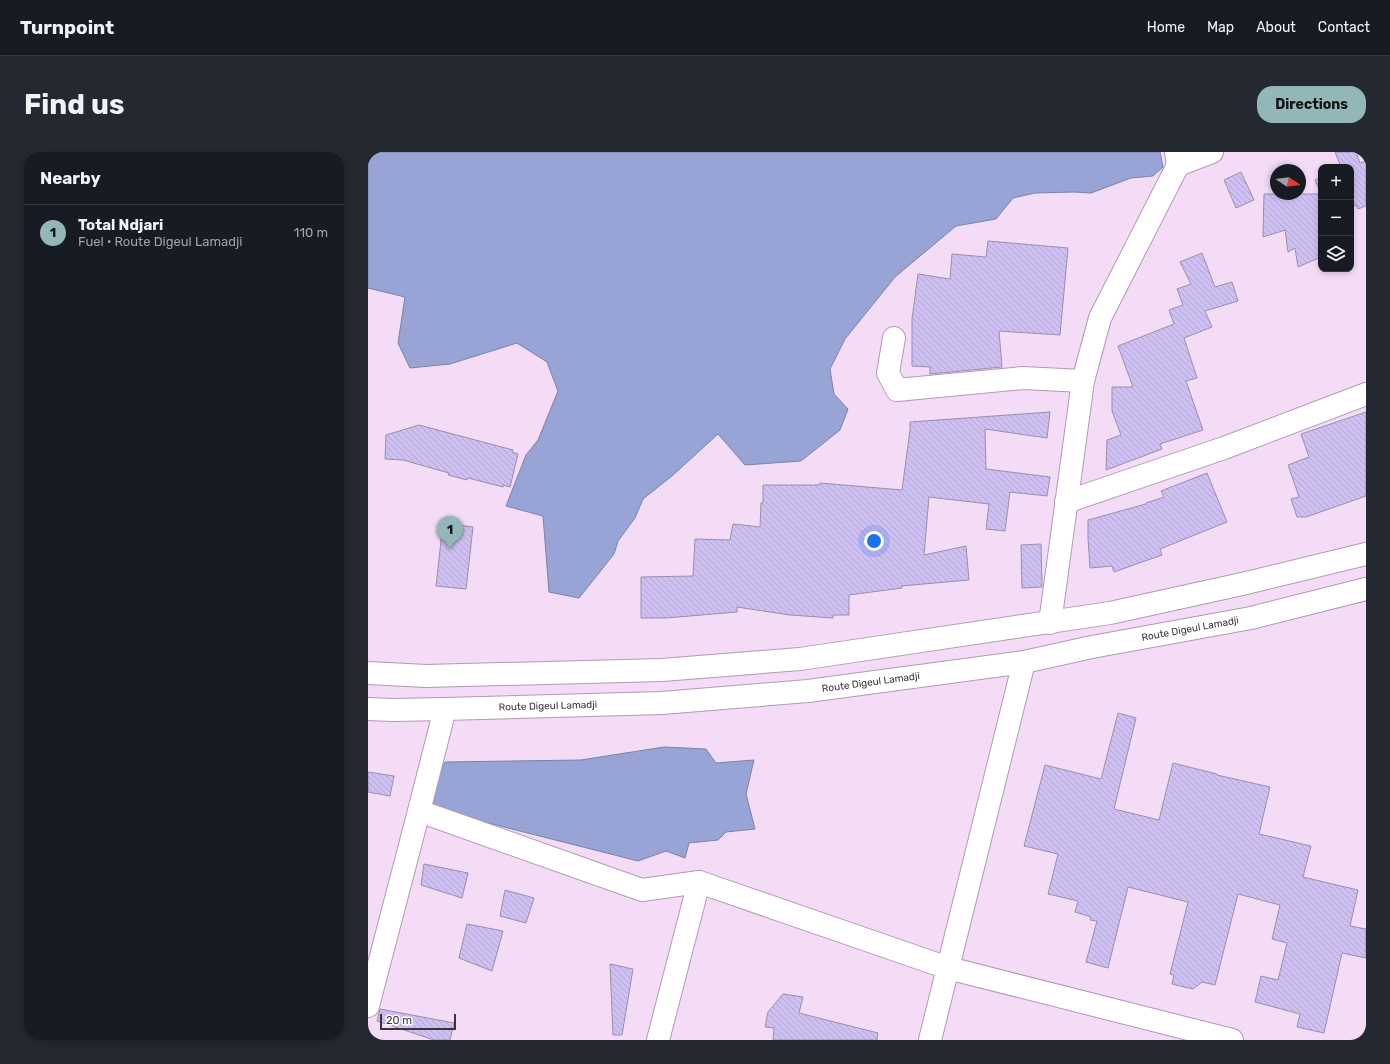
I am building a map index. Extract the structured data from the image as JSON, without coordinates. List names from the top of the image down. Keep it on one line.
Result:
{"streets":{"street":["Route Digeul Lamadji"]},"scale_bar":"20 m","north":"right","page":{"header":"Turnpoint","nav":["Home","Map","About","Contact"],"buttons":"Directions","title":"Find us","heading":"Nearby","map_buttons":["+","−"],"list":[{"mark":"1","name":"Total Ndjari","note":"Fuel · Route Digeul Lamadji","value":"110 m"}],"pins":"1","scale":"20 m"}}
